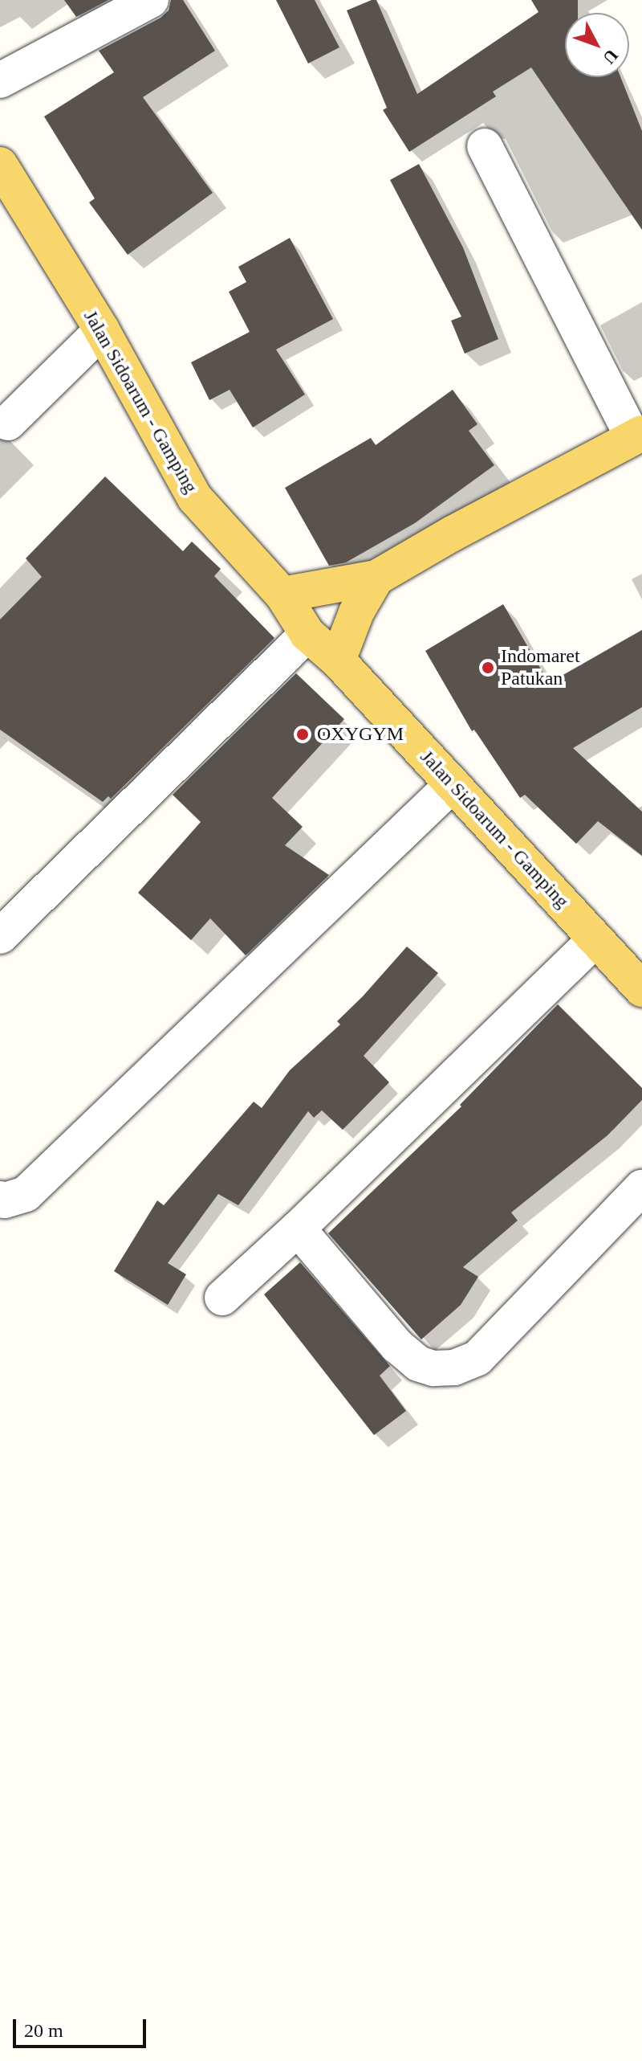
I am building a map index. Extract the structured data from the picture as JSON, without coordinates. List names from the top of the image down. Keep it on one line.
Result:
{"streets":{"main road":["Jalan Sidoarum - Gamping"]},"places":["Indomaret Patukan","OXYGYM"],"scale_bar":"20 m","north":"bottom right"}
